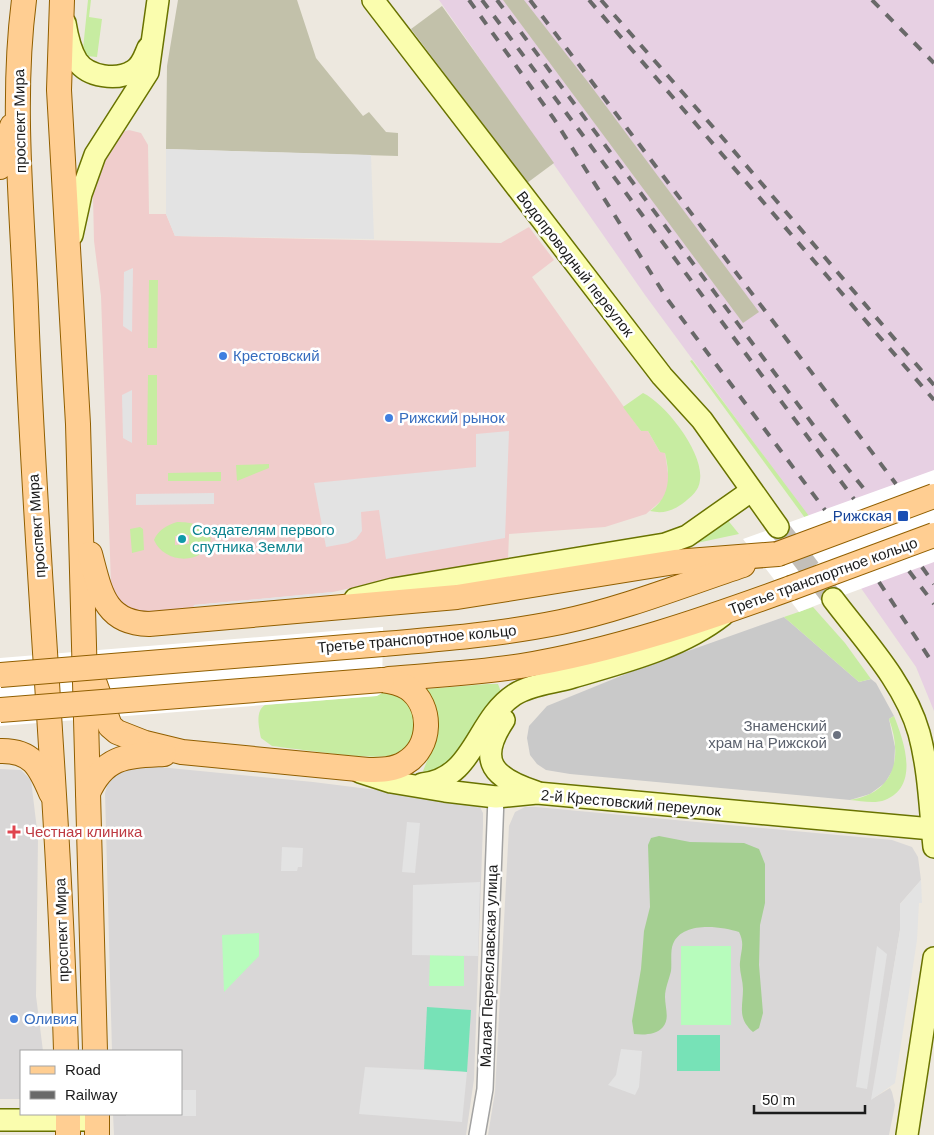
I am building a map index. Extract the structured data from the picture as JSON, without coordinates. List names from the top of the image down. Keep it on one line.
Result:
{"streets":{"main road":["проспект Мира","Водопроводный переулок","Третье транспортное кольцо","2-й Крестовский переулок"],"street":["Малая Переяславская улица"]},"crossings":[["проспект Мира","2-й Крестовский переулок"],["2-й Крестовский переулок","Малая Переяславская улица"]],"places":{"other":["Крестовский","Рижский рынок","Создателям первого спутника Земли","Знаменский храм на Рижской","Оливия"],"transit":["Рижская"],"health":["Честная клиника"]},"legend":["Road","Railway"],"scale_bar":"50 m"}
